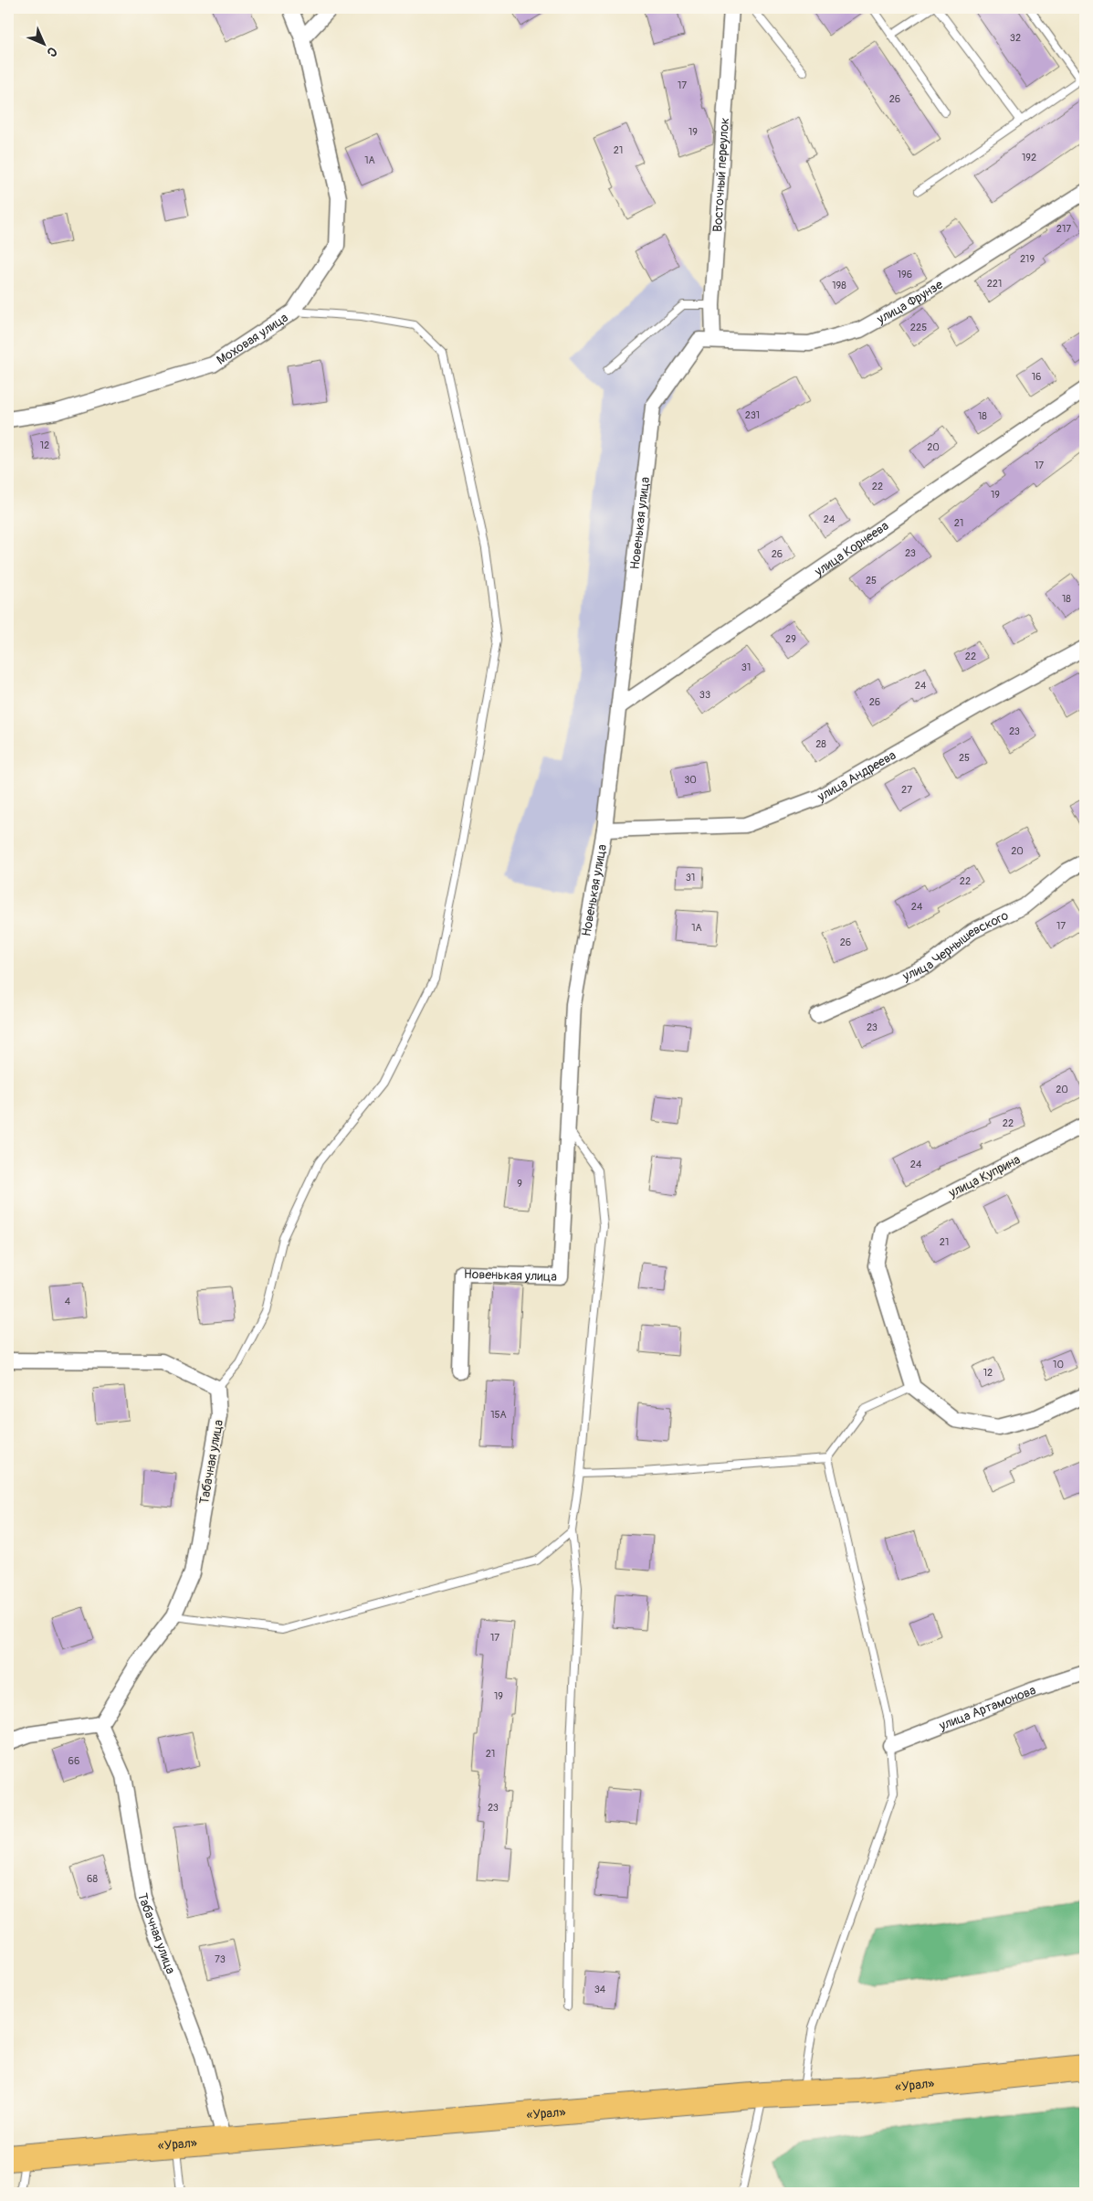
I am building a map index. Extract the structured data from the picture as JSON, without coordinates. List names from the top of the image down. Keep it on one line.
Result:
{"streets":{"highway":["«Урал»"],"street":["Восточный переулок","улица Фрунзе","Моховая улица","Новенькая улица","улица Корнеева","улица Андреева","улица Чернышевского","улица Куприна","Табачная улица","улица Артамонова"]},"crossings":[["Восточный переулок","улица Фрунзе"],["Восточный переулок","Новенькая улица"],["улица Фрунзе","Новенькая улица"],["Новенькая улица","улица Корнеева"],["Новенькая улица","улица Андреева"],["Табачная улица","«Урал»"]],"house_numbers":["32","17","26","19","21","192","1А","217","219","196","221","198","225","16","231","18","12","20","17","22","19","24","21","23","26","25","18","29","22","31","24","33","26","23","28","25","30","27","20","31","22","24","17","1А","26","23","20","22","24","9","21","4","10","12","15А","17","19","21","66","23","68","73","34"],"north":"bottom right"}
